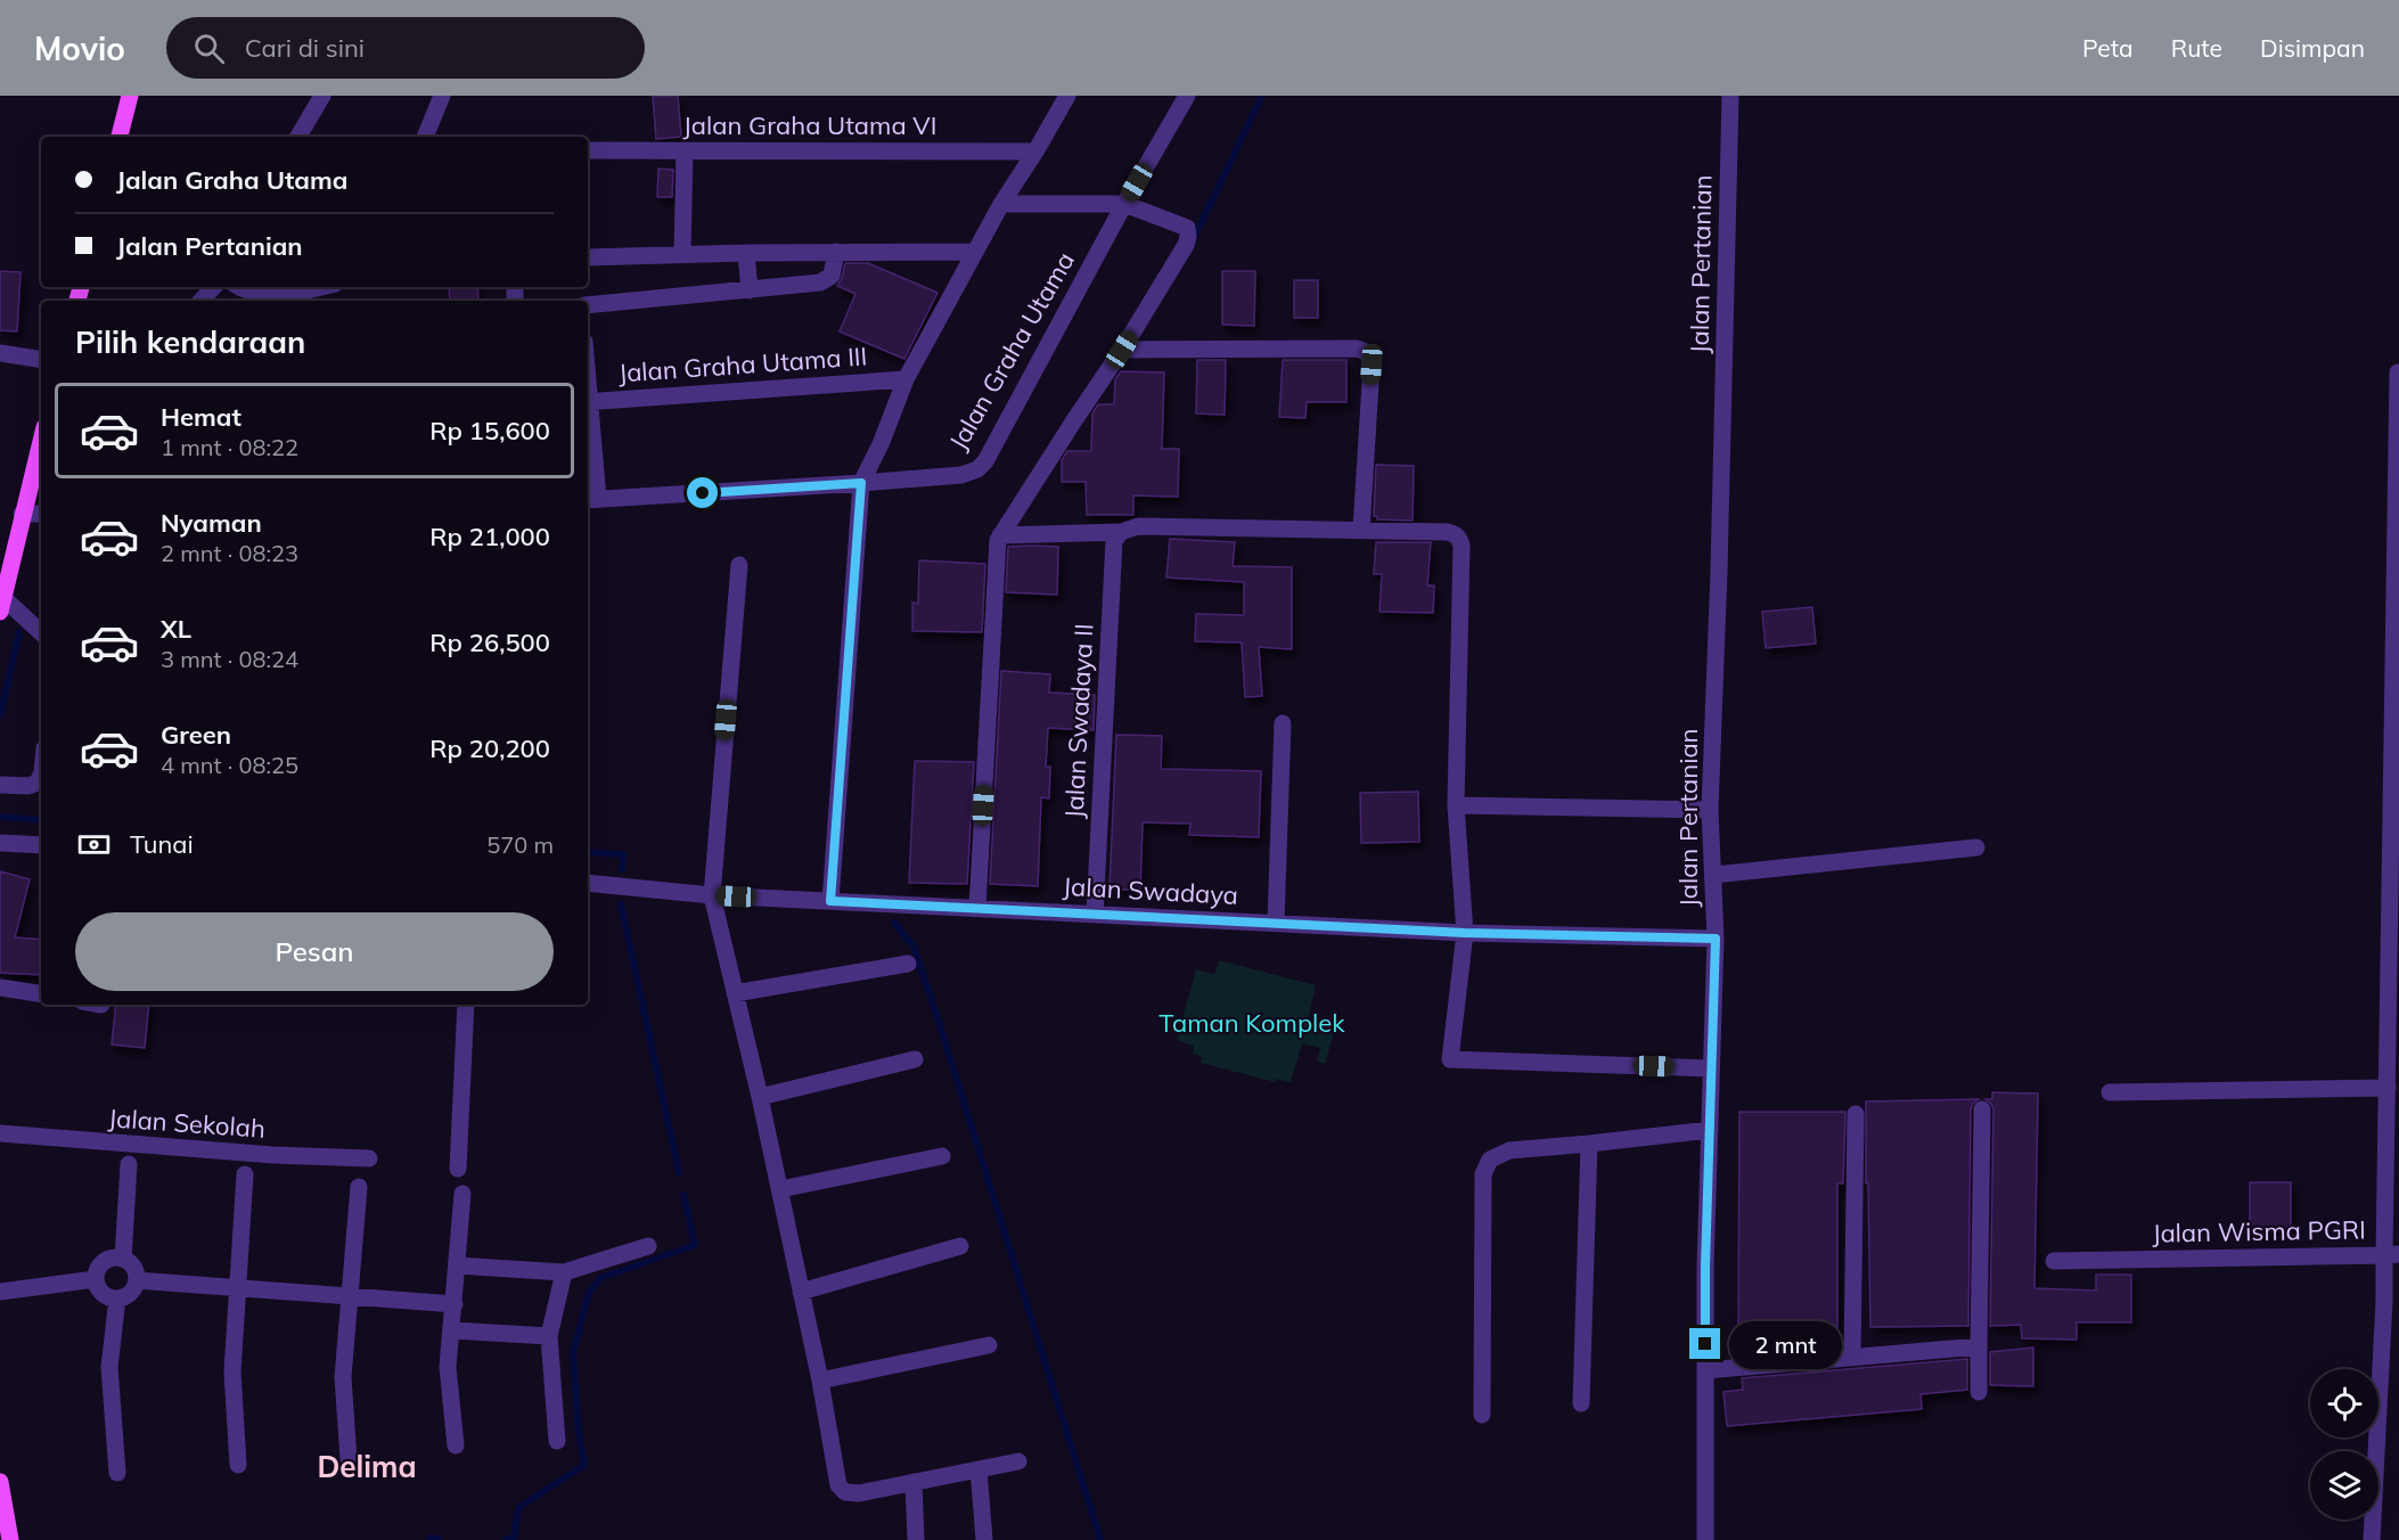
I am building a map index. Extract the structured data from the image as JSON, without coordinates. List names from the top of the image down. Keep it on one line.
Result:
{"streets":{"street":["Jalan Graha Utama VI","Jalan Pertanian","Jalan Graha Utama","Jalan Graha Utama III","Jalan Swadaya II","Jalan Swadaya","Jalan Sekolah","Jalan Wisma PGRI"]},"crossings":[["Jalan Pertanian","Jalan Swadaya"],["Jalan Swadaya II","Jalan Swadaya"]],"districts":["Delima"],"parks":["Taman Komplek"],"page":{"header":"Movio","search":"Cari di sini","nav":["Peta","Rute","Disimpan"],"banner":["Jalan Graha Utama","Jalan Pertanian"],"heading":"Pilih kendaraan","list":[{"name":"Hemat","note":"1 mnt · 08:22","value":"Rp 15,600"},{"name":"Nyaman","note":"2 mnt · 08:23","value":"Rp 21,000"},{"name":"XL","note":"3 mnt · 08:24","value":"Rp 26,500"},{"name":"Green","note":"4 mnt · 08:25","value":"Rp 20,200"}],"pay":["Tunai","570 m"],"buttons":"Pesan","bubble":"2 mnt"}}
